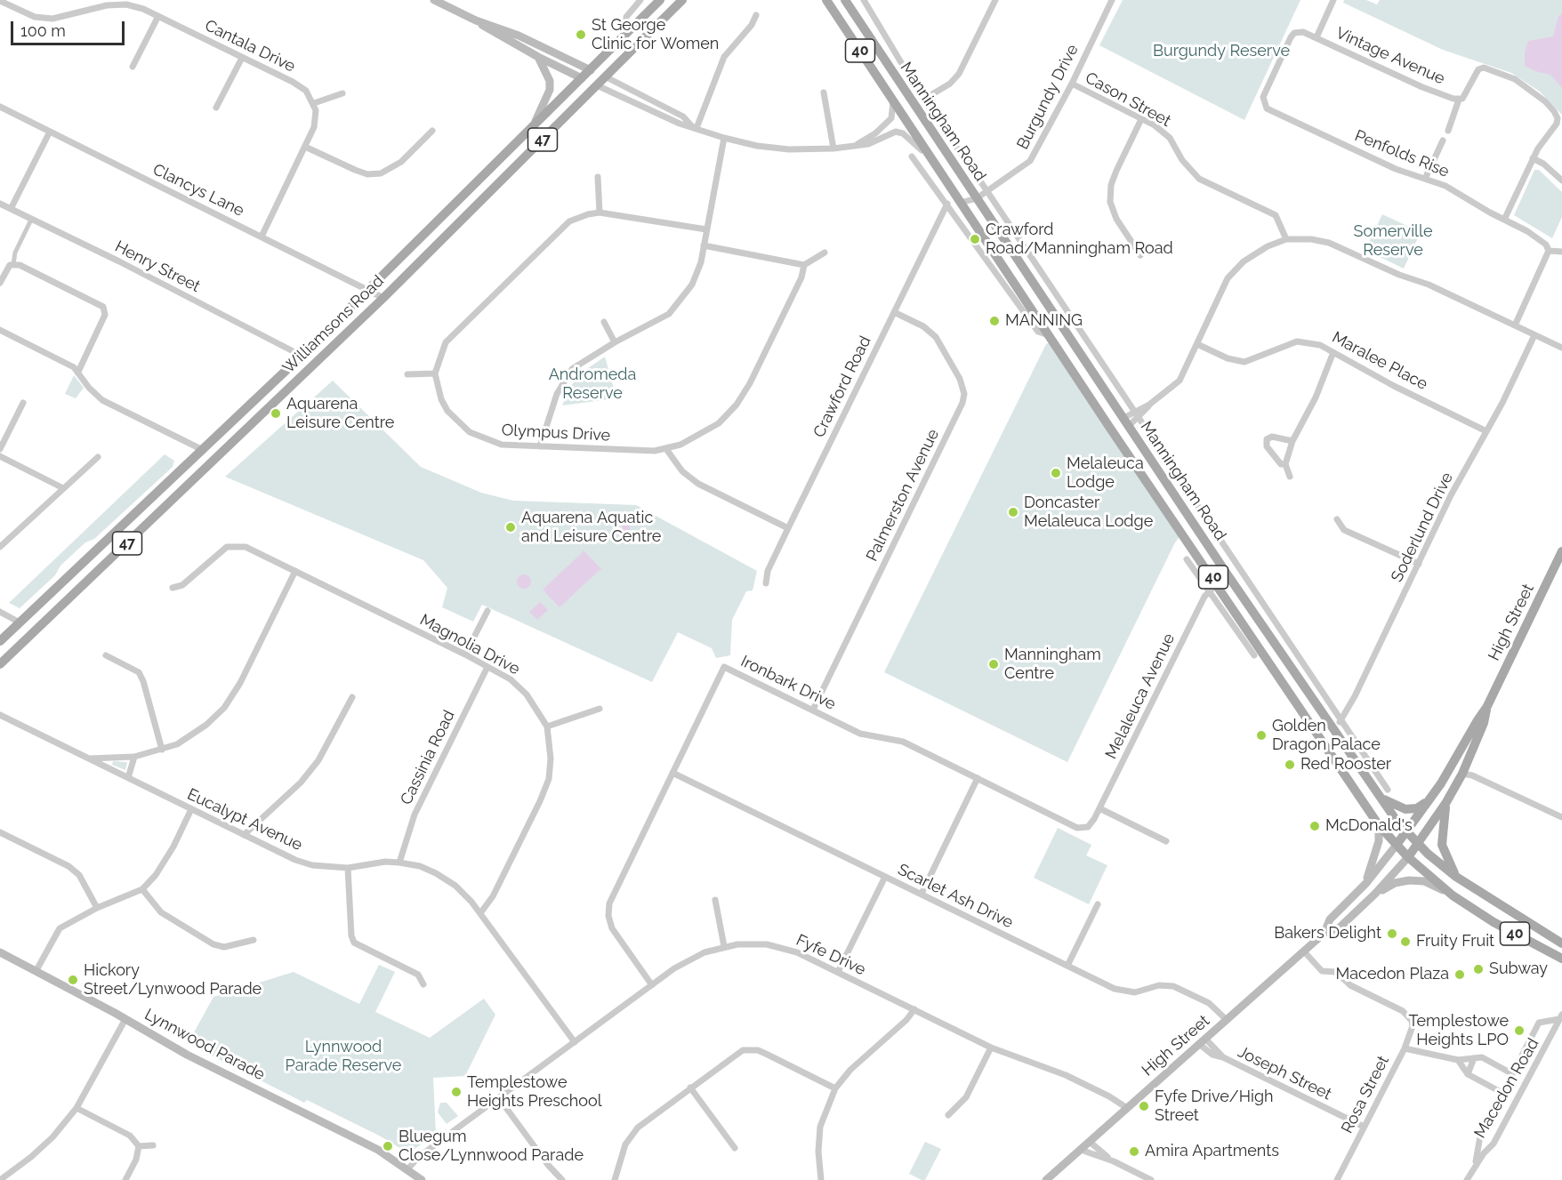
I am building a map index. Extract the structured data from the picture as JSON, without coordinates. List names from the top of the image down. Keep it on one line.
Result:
{"streets":{"main road":["40","Manningham Road","47","Williamsons Road","High Street","Lynnwood Parade"],"street":["Cantala Drive","Vintage Avenue","Burgundy Drive","Cason Street","Penfolds Rise","Clancys Lane","Henry Street","Maralee Place","Crawford Road","Olympus Drive","Palmerston Avenue","Soderlund Drive","Magnolia Drive","Ironbark Drive","Melaleuca Avenue","Cassinia Road","Eucalypt Avenue","Scarlet Ash Drive","Fyfe Drive","Joseph Street","Macedon Road","Rosa Street"]},"crossings":[["Vintage Avenue","Penfolds Rise"],["Burgundy Drive","Cason Street"],["Burgundy Drive","Manningham Road"],["Manningham Road","Crawford Road"],["Manningham Road","Soderlund Drive"],["Manningham Road","High Street"],["Manningham Road","Melaleuca Avenue"],["Clancys Lane","Williamsons Road"],["Henry Street","Williamsons Road"],["Maralee Place","Soderlund Drive"],["Crawford Road","Palmerston Avenue"],["Palmerston Avenue","Ironbark Drive"],["High Street","Scarlet Ash Drive"],["High Street","Fyfe Drive"],["High Street","Joseph Street"],["High Street","Rosa Street"],["Magnolia Drive","Cassinia Road"],["Magnolia Drive","Eucalypt Avenue"],["Ironbark Drive","Melaleuca Avenue"],["Ironbark Drive","Scarlet Ash Drive"],["Ironbark Drive","Fyfe Drive"],["Cassinia Road","Eucalypt Avenue"],["Eucalypt Avenue","Fyfe Drive"],["Fyfe Drive","Lynnwood Parade"],["Joseph Street","Rosa Street"]],"parks":["Burgundy Reserve","Somerville Reserve","Andromeda Reserve","Lynnwood Parade Reserve"],"places":["St George Clinic for Women","Crawford Road/Manningham Road","MANNING","Aquarena Leisure Centre","Melaleuca Lodge","Doncaster Melaleuca Lodge","Aquarena Aquatic and Leisure Centre","Manningham Centre","Golden Dragon Palace","Red Rooster","McDonald's","Bakers Delight","Fruity Fruit","Subway","Macedon Plaza","Hickory Street/Lynwood Parade","Templestowe Heights LPO","Templestowe Heights Preschool","Fyfe Drive/High Street","Bluegum Close/Lynnwood Parade","Amira Apartments"],"scale_bar":"100 m"}
